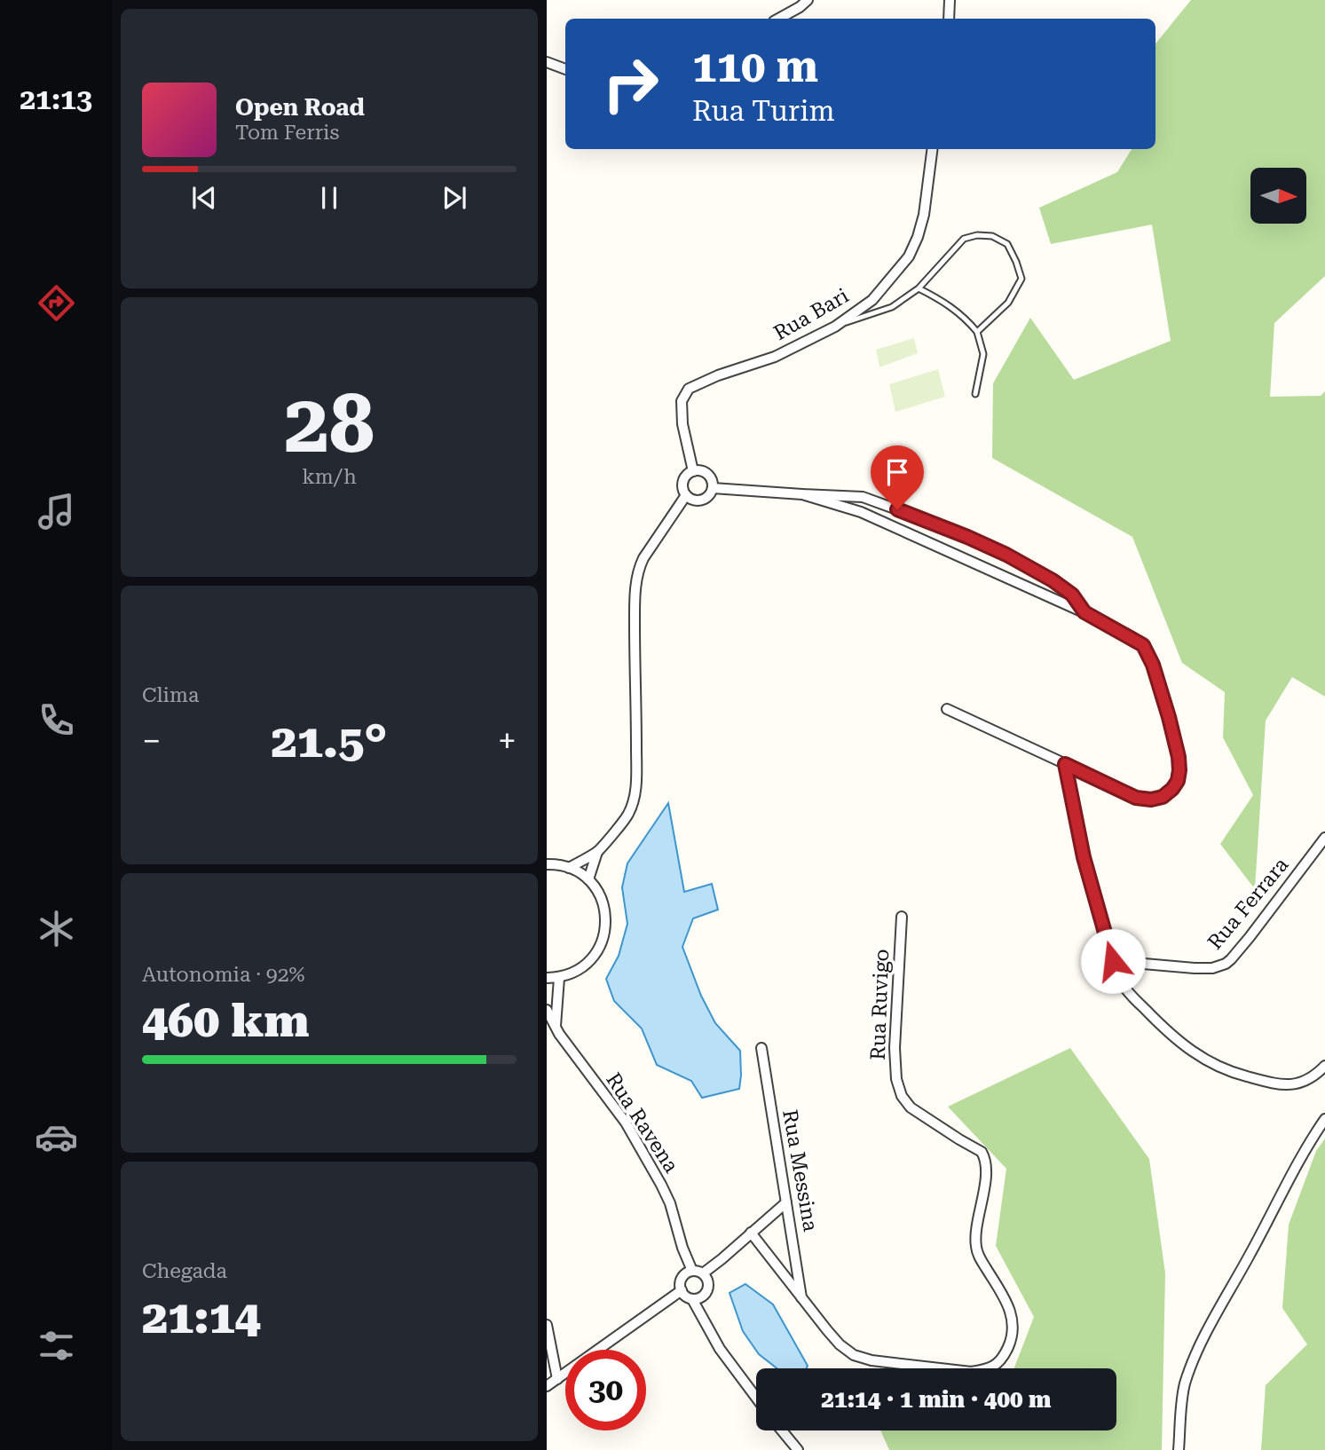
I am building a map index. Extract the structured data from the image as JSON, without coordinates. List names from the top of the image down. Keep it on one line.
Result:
{"streets":{"street":["Rua Bari","Rua Ferrara","Rua Ruvigo","Rua Ravena","Rua Messina"]},"crossings":[["Rua Ruvigo","Rua Messina"]],"north":"right","page":{"tabs":"21:13","turn":["110 m","Rua Turim"],"song":["Open Road","Tom Ferris"],"tile":[["28","km/h"],"Clima",["Autonomia · 92%","460 km"],["Chegada","21:14"]],"heat":["−","21.5°","+"],"limit":"30","trip":"21:14 · 1 min · 400 m"}}
